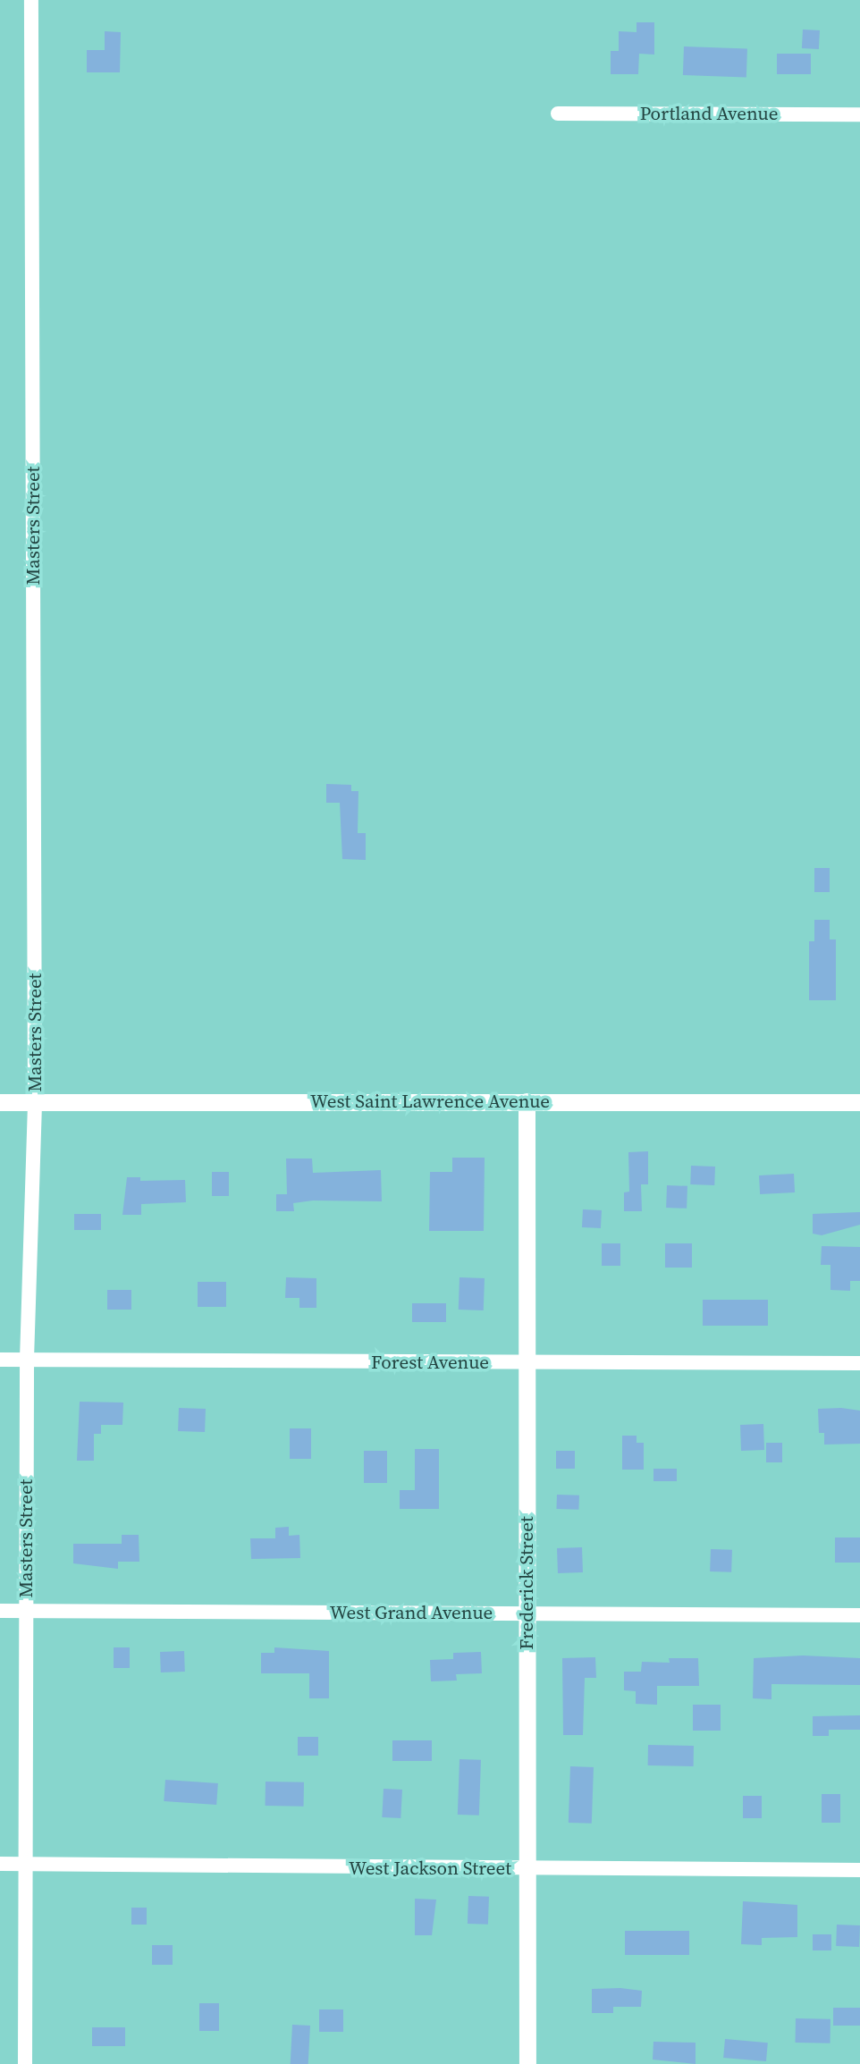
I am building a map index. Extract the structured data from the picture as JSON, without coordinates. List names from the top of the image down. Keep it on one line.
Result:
{"streets":{"street":["Portland Avenue","Masters Street","West Saint Lawrence Avenue","Forest Avenue","Frederick Street","West Grand Avenue","West Jackson Street"]},"crossings":[["Masters Street","West Saint Lawrence Avenue"],["Masters Street","Forest Avenue"],["Masters Street","West Grand Avenue"],["Masters Street","West Jackson Street"],["West Saint Lawrence Avenue","Frederick Street"],["Forest Avenue","Frederick Street"],["Frederick Street","West Grand Avenue"],["Frederick Street","West Jackson Street"]]}
